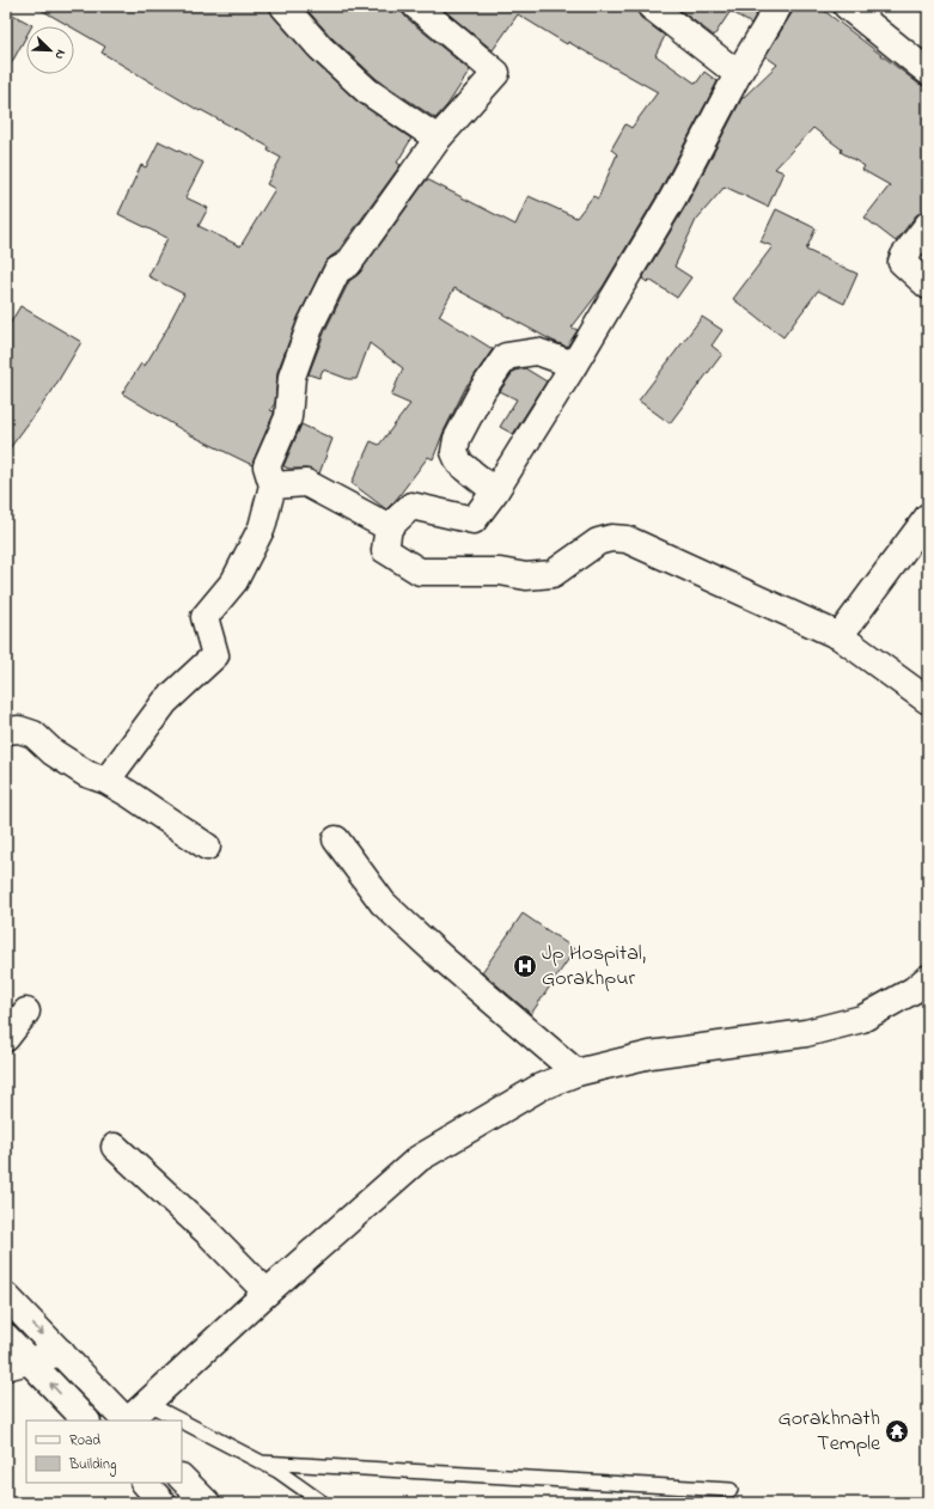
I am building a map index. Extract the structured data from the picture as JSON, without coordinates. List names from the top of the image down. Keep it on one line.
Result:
{"places":{"hospital":["Jp Hospital, Gorakhpur"],"temple":["Gorakhnath Temple"]},"legend":["Road","Building"],"north":"bottom right"}
